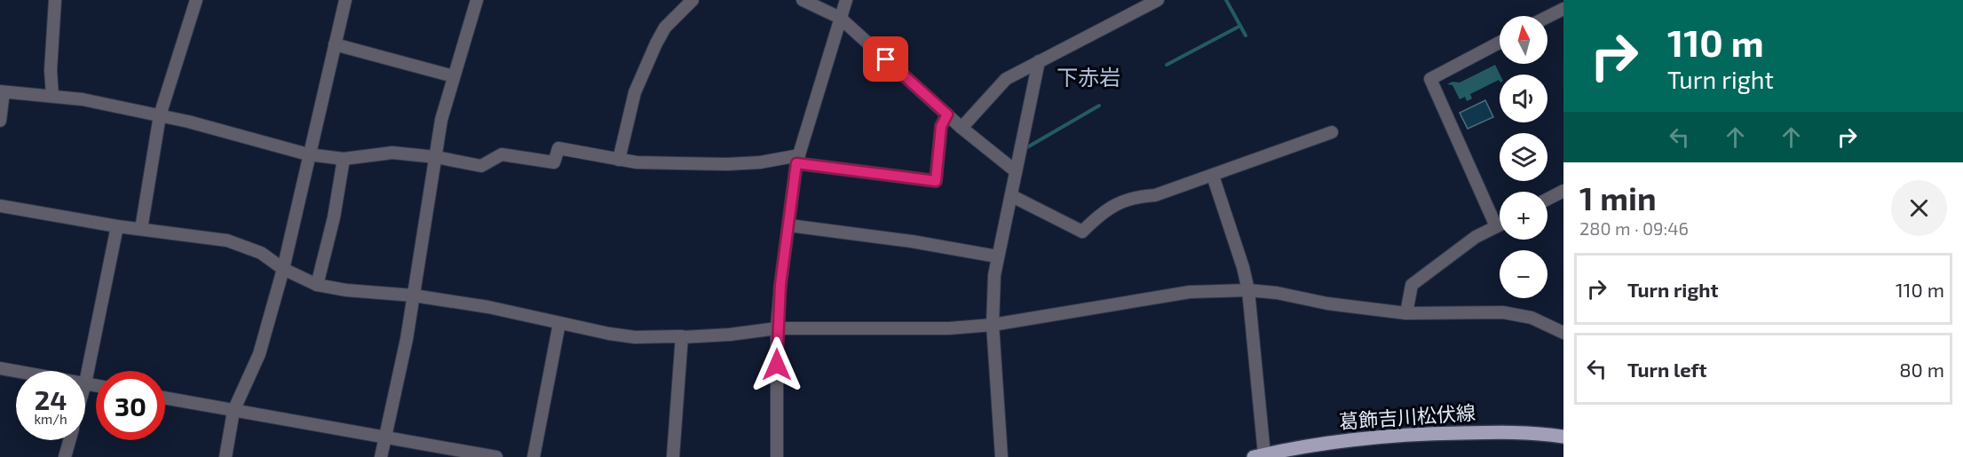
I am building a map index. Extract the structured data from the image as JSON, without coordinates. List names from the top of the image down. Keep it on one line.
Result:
{"streets":{"main road":["葛飾吉川松伏線"]},"districts":["下赤岩"],"north":"top","page":{"turn":["110 m","Turn right"],"map_buttons":["+","−"],"heading":["1 min","280 m · 09:46"],"list":[{"name":"Turn right","value":"110 m"},{"name":"Turn left","value":"80 m"}],"speed":"24 km/h","limit":"30"}}
